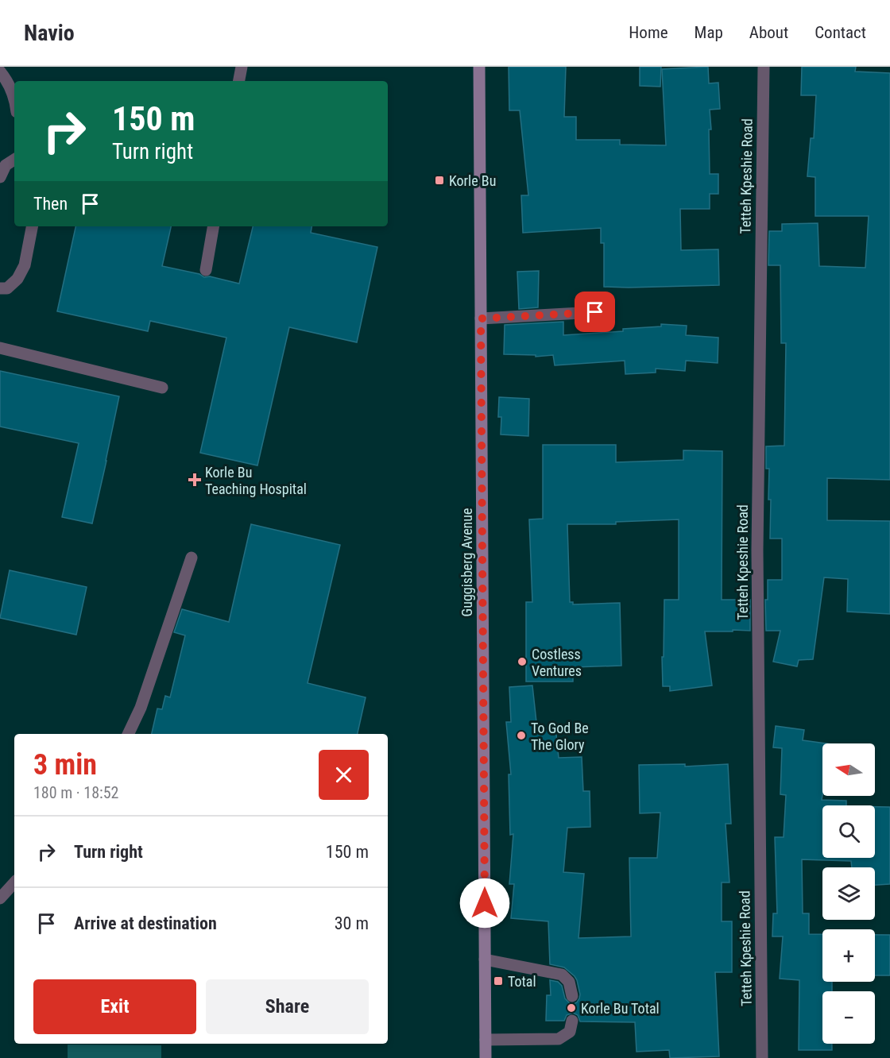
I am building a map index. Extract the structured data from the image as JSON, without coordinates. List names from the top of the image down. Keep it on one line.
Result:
{"streets":{"main road":["Guggisberg Avenue"],"street":["Tetteh Kpeshie Road"]},"places":{"transit":["Korle Bu","Total"],"health":["Korle Bu Teaching Hospital"],"other":["Costless Ventures","To God Be The Glory","Korle Bu Total"]},"north":"left","page":{"header":"Navio","nav":["Home","Map","About","Contact"],"turn":["150 m","Turn right"],"then":"Then","heading":["3 min","180 m · 18:52"],"map_buttons":["+","−"],"list":[{"name":"Turn right","value":"150 m"},{"name":"Arrive at destination","value":"30 m"}],"buttons":["Exit","Share"]}}
